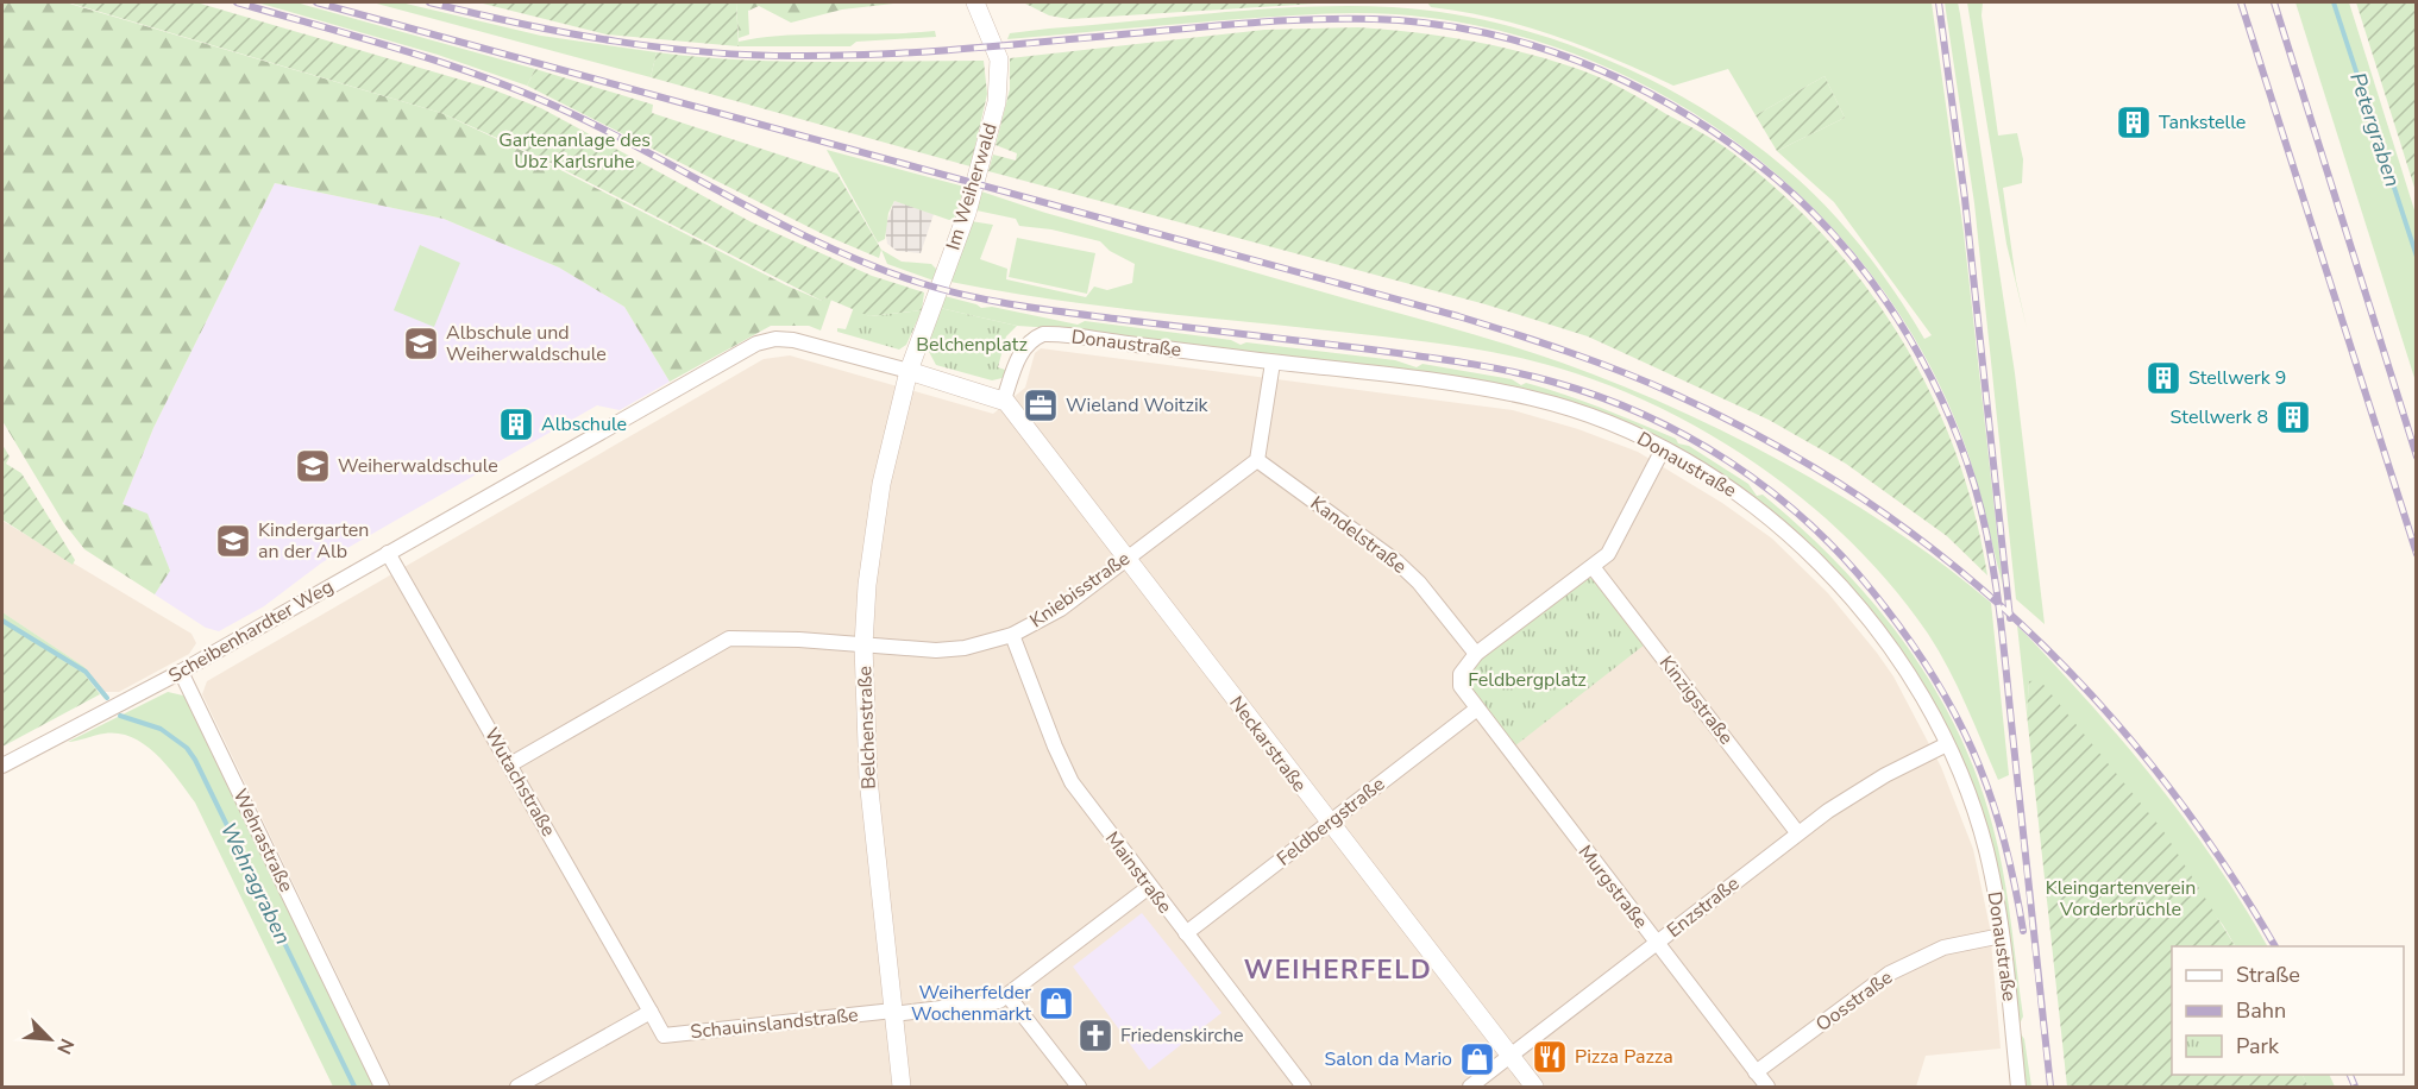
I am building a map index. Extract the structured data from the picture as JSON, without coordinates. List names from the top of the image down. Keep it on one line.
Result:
{"streets":{"street":["Im Weiherwald","Donaustraße","Kandelstraße","Kniebisstraße","Scheibenhardter Weg","Kinzigstraße","Belchenstraße","Neckarstraße","Wutachstraße","Feldbergstraße","Wehrastraße","Mainstraße","Murgstraße","Enzstraße","Oosstraße","Schauinslandstraße"]},"crossings":[["Im Weiherwald","Scheibenhardter Weg"],["Im Weiherwald","Belchenstraße"],["Donaustraße","Neckarstraße"],["Donaustraße","Enzstraße"],["Donaustraße","Oosstraße"],["Kandelstraße","Kniebisstraße"],["Kniebisstraße","Belchenstraße"],["Kniebisstraße","Neckarstraße"],["Kniebisstraße","Wutachstraße"],["Kniebisstraße","Mainstraße"],["Scheibenhardter Weg","Belchenstraße"],["Scheibenhardter Weg","Wutachstraße"],["Scheibenhardter Weg","Wehrastraße"],["Kinzigstraße","Enzstraße"],["Belchenstraße","Schauinslandstraße"],["Neckarstraße","Feldbergstraße"],["Neckarstraße","Enzstraße"],["Wutachstraße","Schauinslandstraße"],["Feldbergstraße","Mainstraße"],["Feldbergstraße","Murgstraße"],["Mainstraße","Schauinslandstraße"],["Murgstraße","Enzstraße"],["Murgstraße","Oosstraße"]],"districts":["WEIHERFELD"],"water":["Petergraben","Wehragraben"],"parks":["Gartenanlage des Ubz Karlsruhe","Belchenplatz","Feldbergplatz","Kleingartenverein Vorderbrüchle"],"places":{"building":["Tankstelle","Stellwerk 9","Stellwerk 8","Albschule"],"school or university":["Albschule und Weiherwaldschule","Weiherwaldschule","Kindergarten an der Alb"],"office":["Wieland Woitzik"],"shop":["Weiherfelder Wochenmarkt","Salon da Mario"],"church":["Friedenskirche"],"restaurant":["Pizza Pazza"]},"legend":["Straße","Bahn","Park"],"north":"bottom right"}
